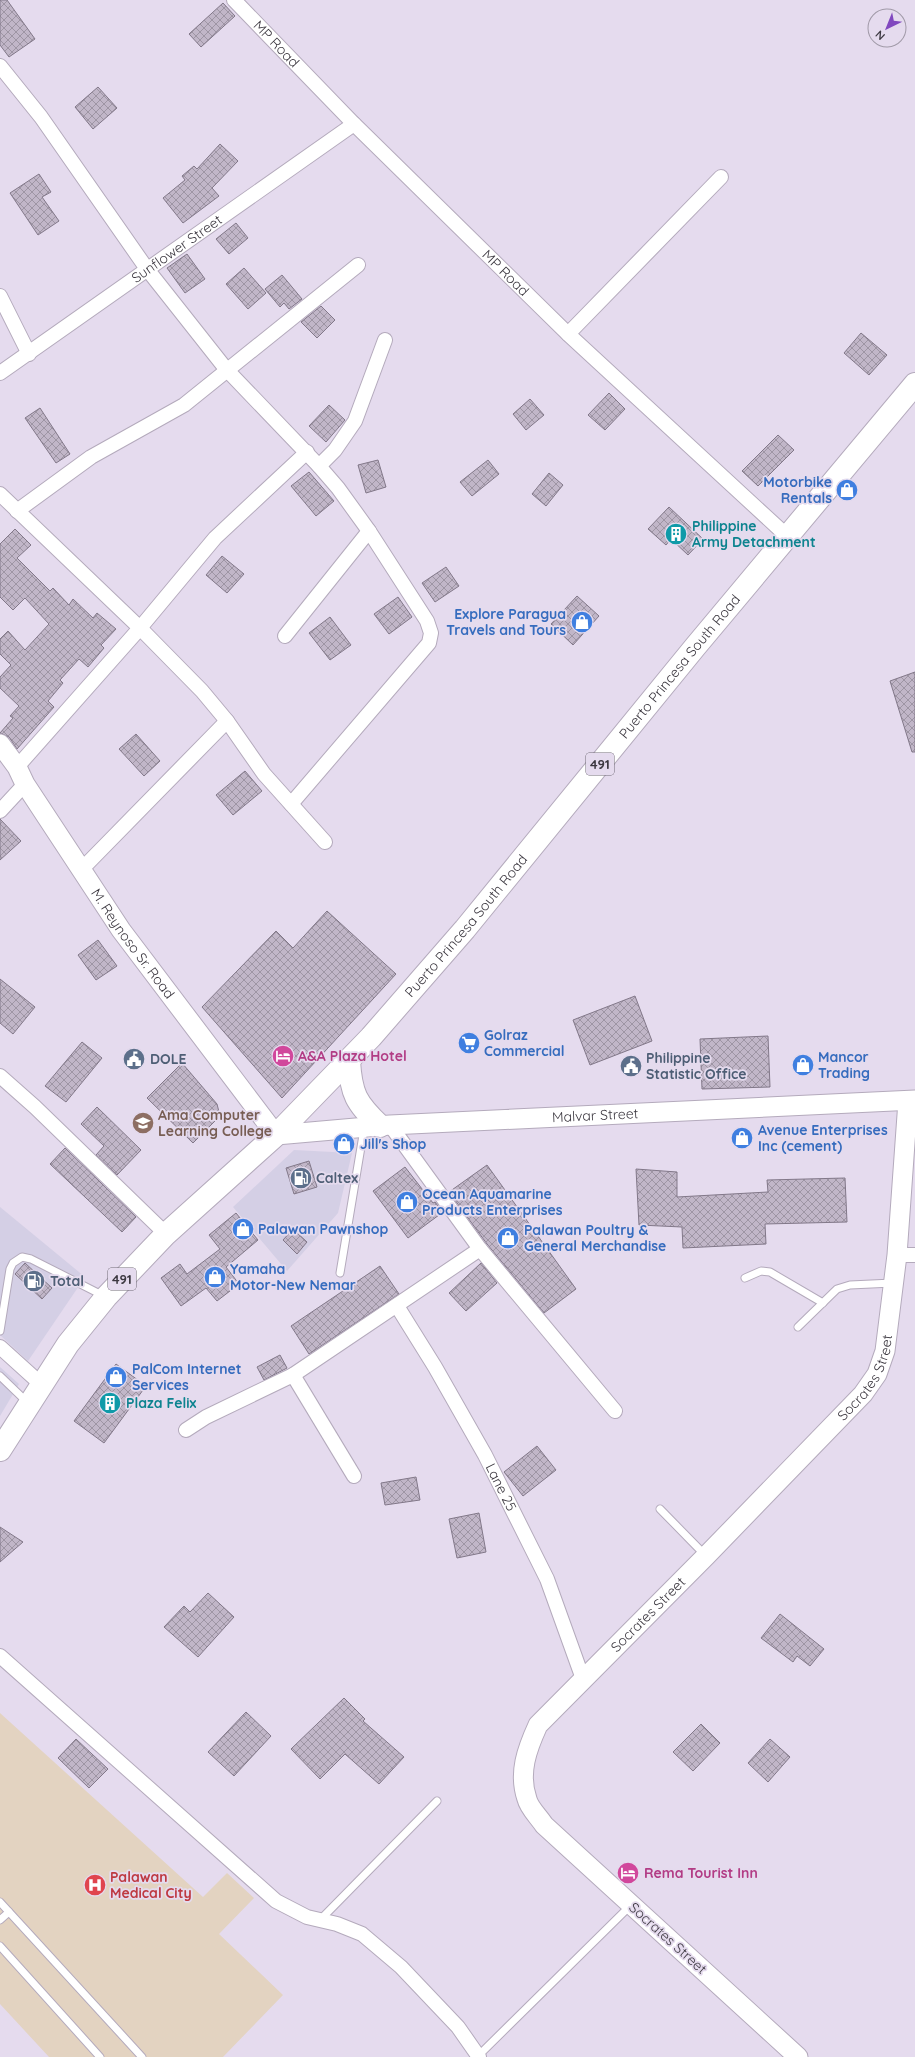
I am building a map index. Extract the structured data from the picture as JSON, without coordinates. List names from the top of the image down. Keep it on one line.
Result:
{"streets":{"main road":["Puerto Princesa South Road","491"],"street":["MP Road","Sunflower Street","M. Reynoso Sr. Road","Malvar Street","Socrates Street","Lane 25"]},"crossings":[["MP Road","Sunflower Street"],["MP Road","Puerto Princesa South Road"],["Puerto Princesa South Road","M. Reynoso Sr. Road"],["Puerto Princesa South Road","Malvar Street"],["M. Reynoso Sr. Road","Malvar Street"],["Malvar Street","Socrates Street"],["Socrates Street","Lane 25"]],"places":{"shop":["Motorbike Rentals","Explore Paragua Travels and Tours","Mancor Trading","Avenue Enterprises Inc (cement)","Jill's Shop","Ocean Aquamarine Products Enterprises","Palawan Pawnshop","Palawan Poultry & General Merchandise","Yamaha Motor-New Nemar","PalCom Internet Services"],"building":["Philippine Army Detachment","Plaza Felix"],"supermarket":["Golraz Commercial"],"hotel":["A&A Plaza Hotel","Rema Tourist Inn"],"public building":["DOLE","Philippine Statistic Office"],"school or university":["Ama Computer Learning College"],"fuel station":["Caltex","Total"],"hospital":["Palawan Medical City"]},"north":"bottom left"}
